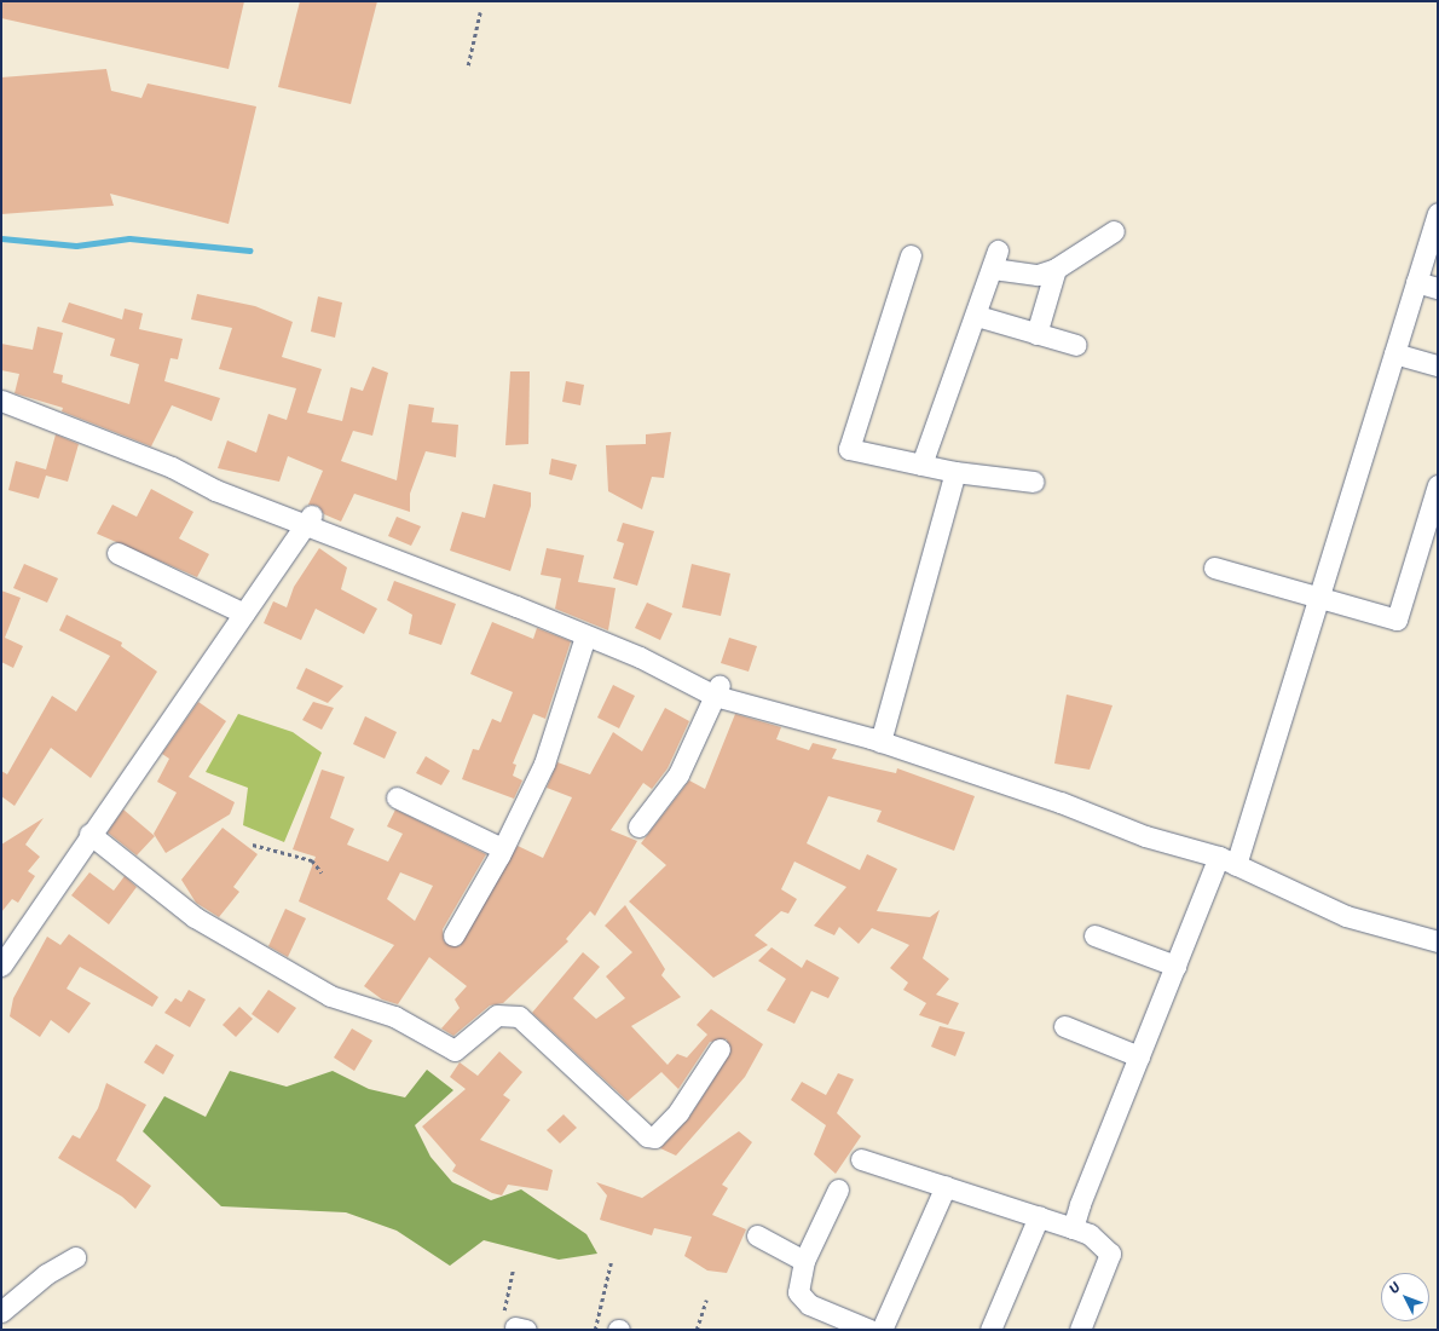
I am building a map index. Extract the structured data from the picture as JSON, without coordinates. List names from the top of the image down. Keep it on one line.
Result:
{"north":"top left"}
